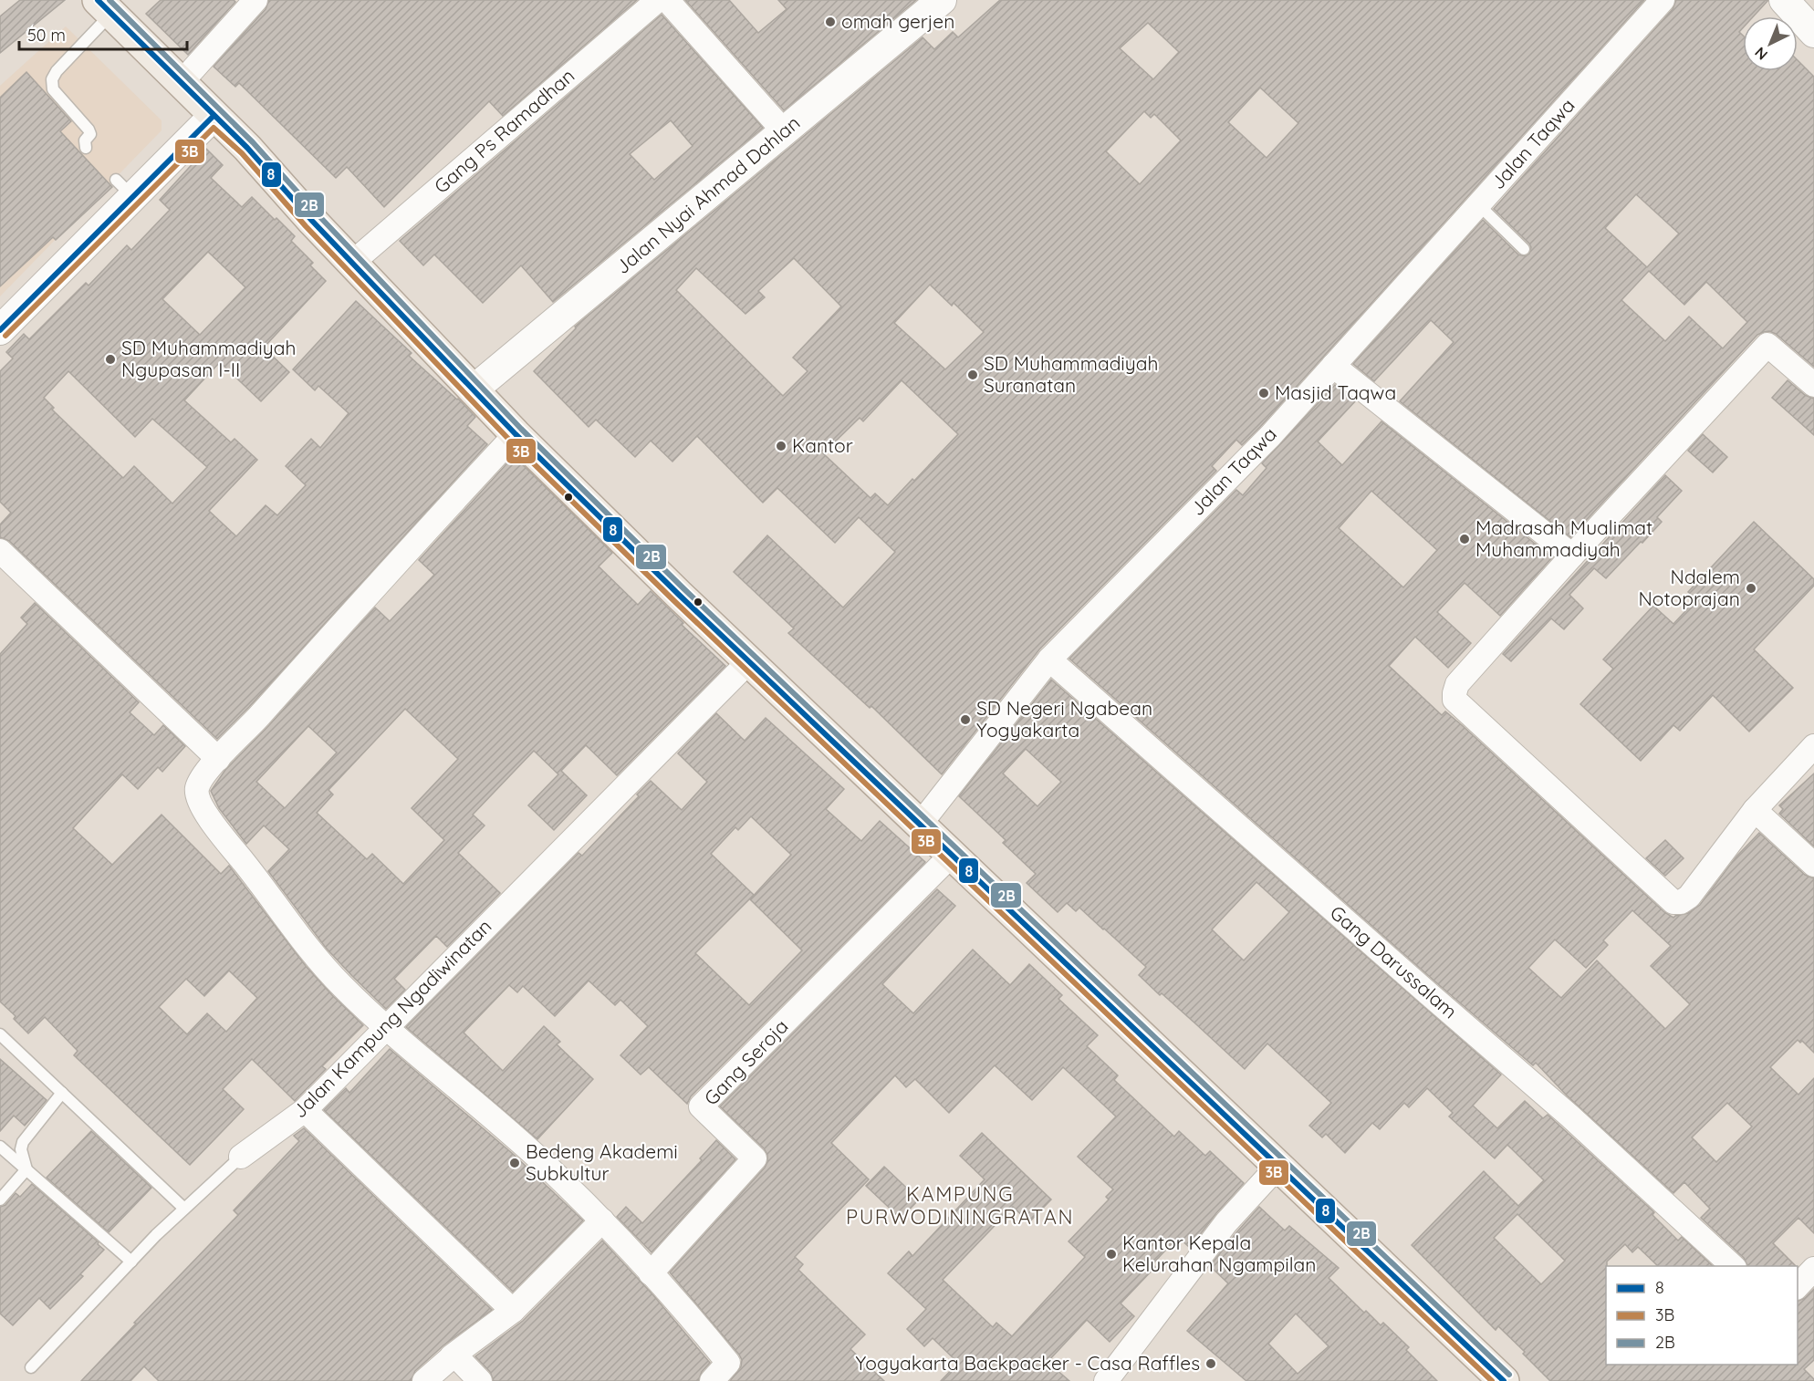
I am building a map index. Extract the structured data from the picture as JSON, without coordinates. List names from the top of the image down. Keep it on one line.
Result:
{"streets":{"street":["Gang Ps Ramadhan","Jalan Taqwa","Jalan Nyai Ahmad Dahlan","Gang Darussalam","Jalan Kampung Ngadiwinatan","Gang Seroja"]},"crossings":[["Jalan Taqwa","Gang Darussalam"]],"districts":["KAMPUNG PURWODININGRATAN"],"places":["omah gerjen","SD Muhammadiyah Ngupasan I-II","SD Muhammadiyah Suranatan","Masjid Taqwa","Kantor","Madrasah Mualimat Muhammadiyah","Ndalem Notoprajan","SD Negeri Ngabean Yogyakarta","Bedeng Akademi Subkultur","Kantor Kepala Kelurahan Ngampilan","Yogyakarta Backpacker - Casa Raffles"],"lines":["transit line 8","transit line 2B","transit line 3B"],"legend":["8","3B","2B"],"scale_bar":"50 m","north":"bottom left"}
